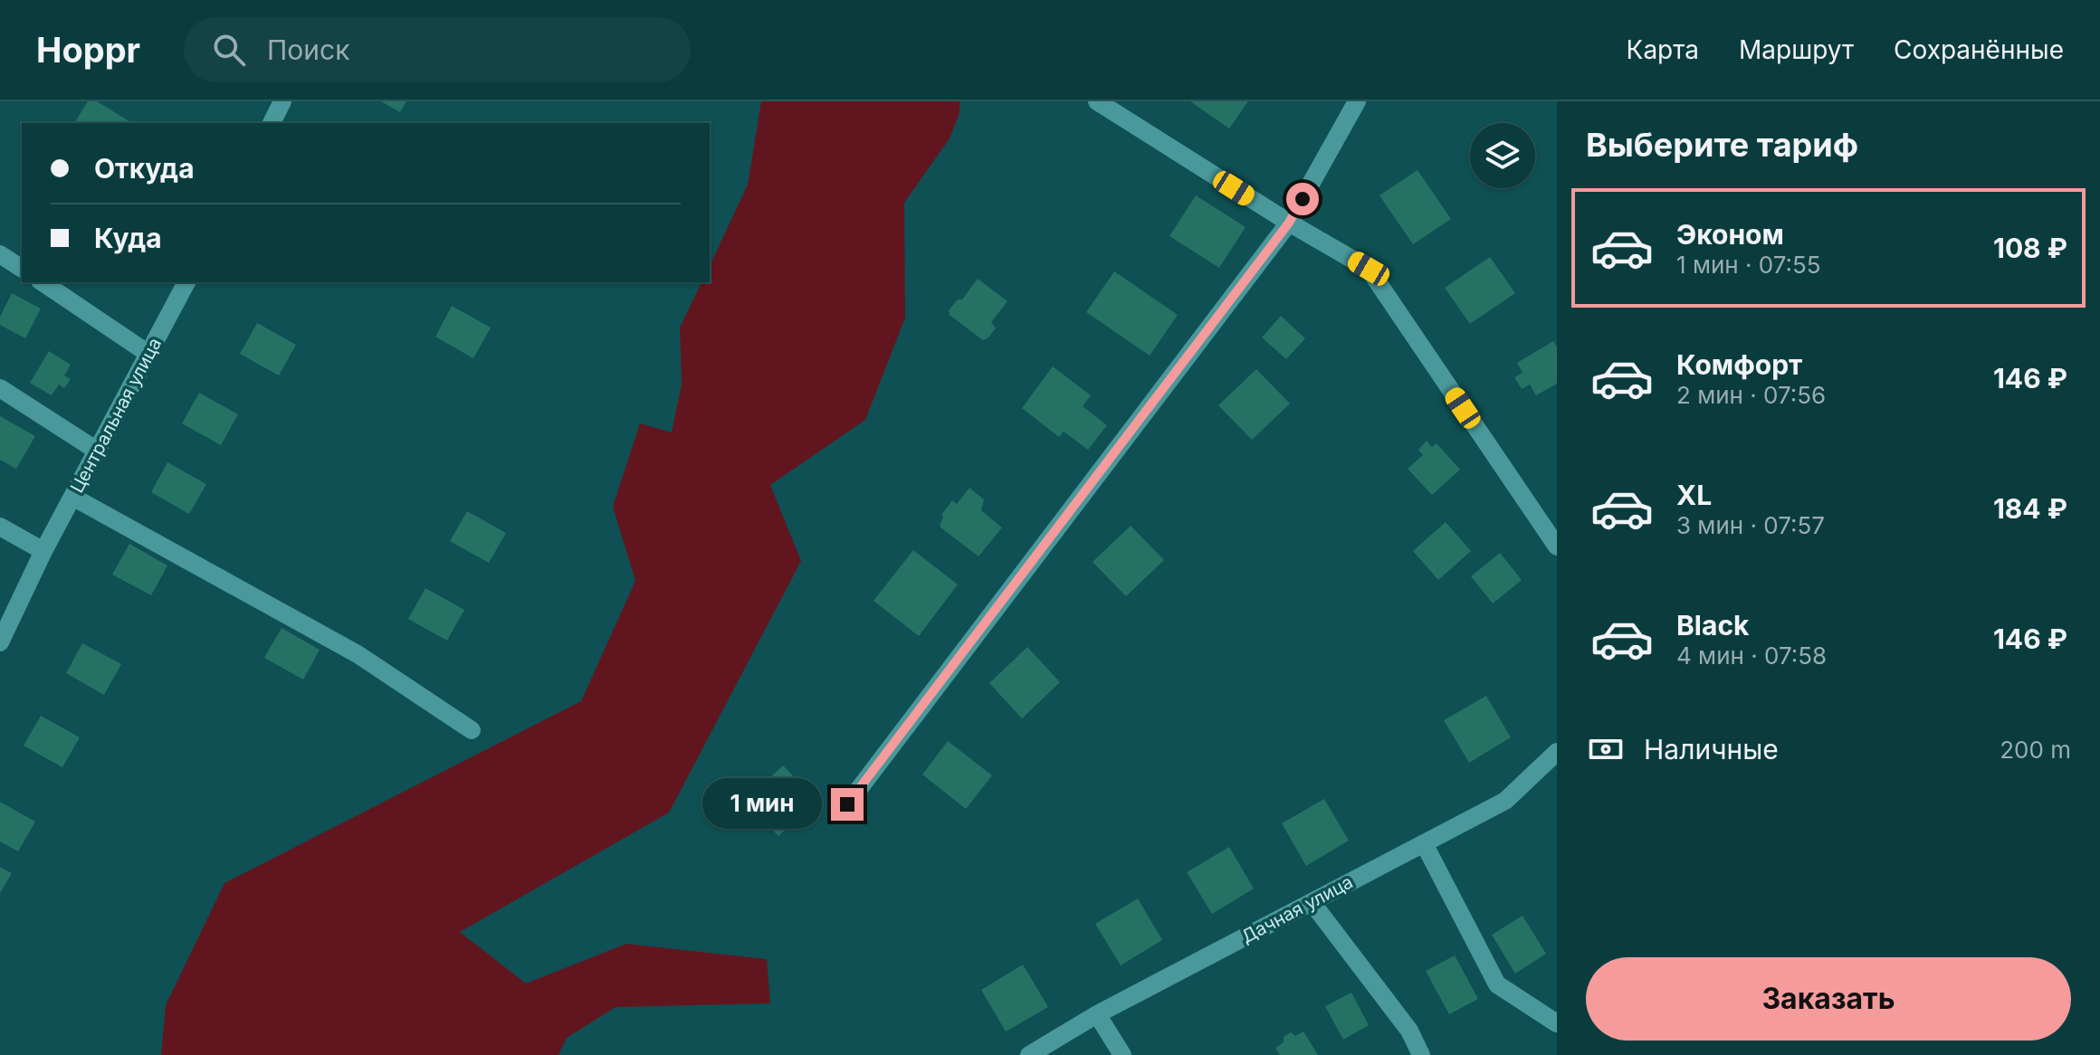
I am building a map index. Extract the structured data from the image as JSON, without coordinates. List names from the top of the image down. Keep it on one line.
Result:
{"streets":{"street":["Центральная улица","Дачная улица"]},"page":{"header":"Hoppr","search":"Поиск","nav":["Карта","Маршрут","Сохранённые"],"heading":"Выберите тариф","banner":["Откуда","Куда"],"list":[{"name":"Эконом","note":"1 мин · 07:55","value":"108 ₽"},{"name":"Комфорт","note":"2 мин · 07:56","value":"146 ₽"},{"name":"XL","note":"3 мин · 07:57","value":"184 ₽"},{"name":"Black","note":"4 мин · 07:58","value":"146 ₽"}],"pay":["Наличные","200 m"],"bubble":"1 мин","buttons":"Заказать"}}
